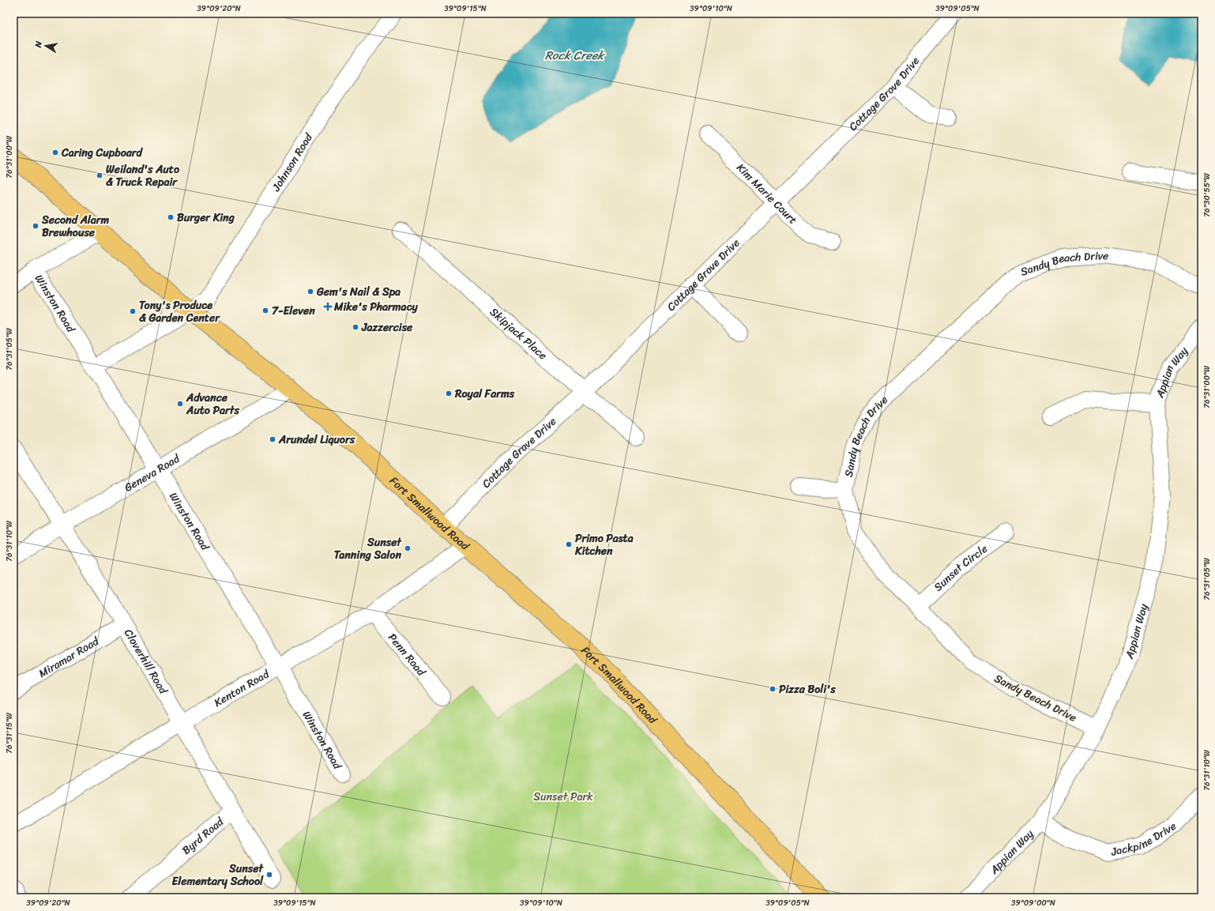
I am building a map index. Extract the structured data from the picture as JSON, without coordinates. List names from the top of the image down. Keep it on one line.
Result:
{"streets":{"main road":["Fort Smallwood Road"],"street":["Cottage Grove Drive","Johnson Road","Kim Marie Court","Sandy Beach Drive","Winston Road","Skipjack Place","Appian Way","Geneva Road","Sunset Circle","Penn Road","Miramar Road","Cloverhill Road","Kenton Road","Byrd Road","Jackpine Drive"]},"crossings":[["Cottage Grove Drive","Kim Marie Court"],["Cottage Grove Drive","Skipjack Place"],["Cottage Grove Drive","Fort Smallwood Road"],["Johnson Road","Winston Road"],["Johnson Road","Fort Smallwood Road"],["Sandy Beach Drive","Appian Way"],["Sandy Beach Drive","Sunset Circle"],["Winston Road","Geneva Road"],["Winston Road","Kenton Road"],["Appian Way","Jackpine Drive"],["Geneva Road","Fort Smallwood Road"],["Geneva Road","Cloverhill Road"],["Fort Smallwood Road","Kenton Road"],["Penn Road","Kenton Road"],["Miramar Road","Cloverhill Road"],["Cloverhill Road","Kenton Road"],["Cloverhill Road","Byrd Road"]],"water":["Rock Creek"],"parks":["Sunset Park"],"places":{"other":["Caring Cupboard","Weiland's Auto & Truck Repair","Burger King","Second Alarm Brewhouse","Gem's Nail & Spa","7-Eleven","Tony's Produce & Garden Center","Jazzercise","Royal Farms","Advance Auto Parts","Arundel Liquors","Primo Pasta Kitchen","Sunset Tanning Salon","Pizza Boli's","Sunset Elementary School"],"health":["Mike's Pharmacy"]},"north":"left","coordinates":["39°09'20\"N","39°09'15\"N","39°09'10\"N","39°09'05\"N","76°31'00\"W","76°30'55\"W","76°31'05\"W","76°31'10\"W","76°31'15\"W","39°09'00\"N"]}
